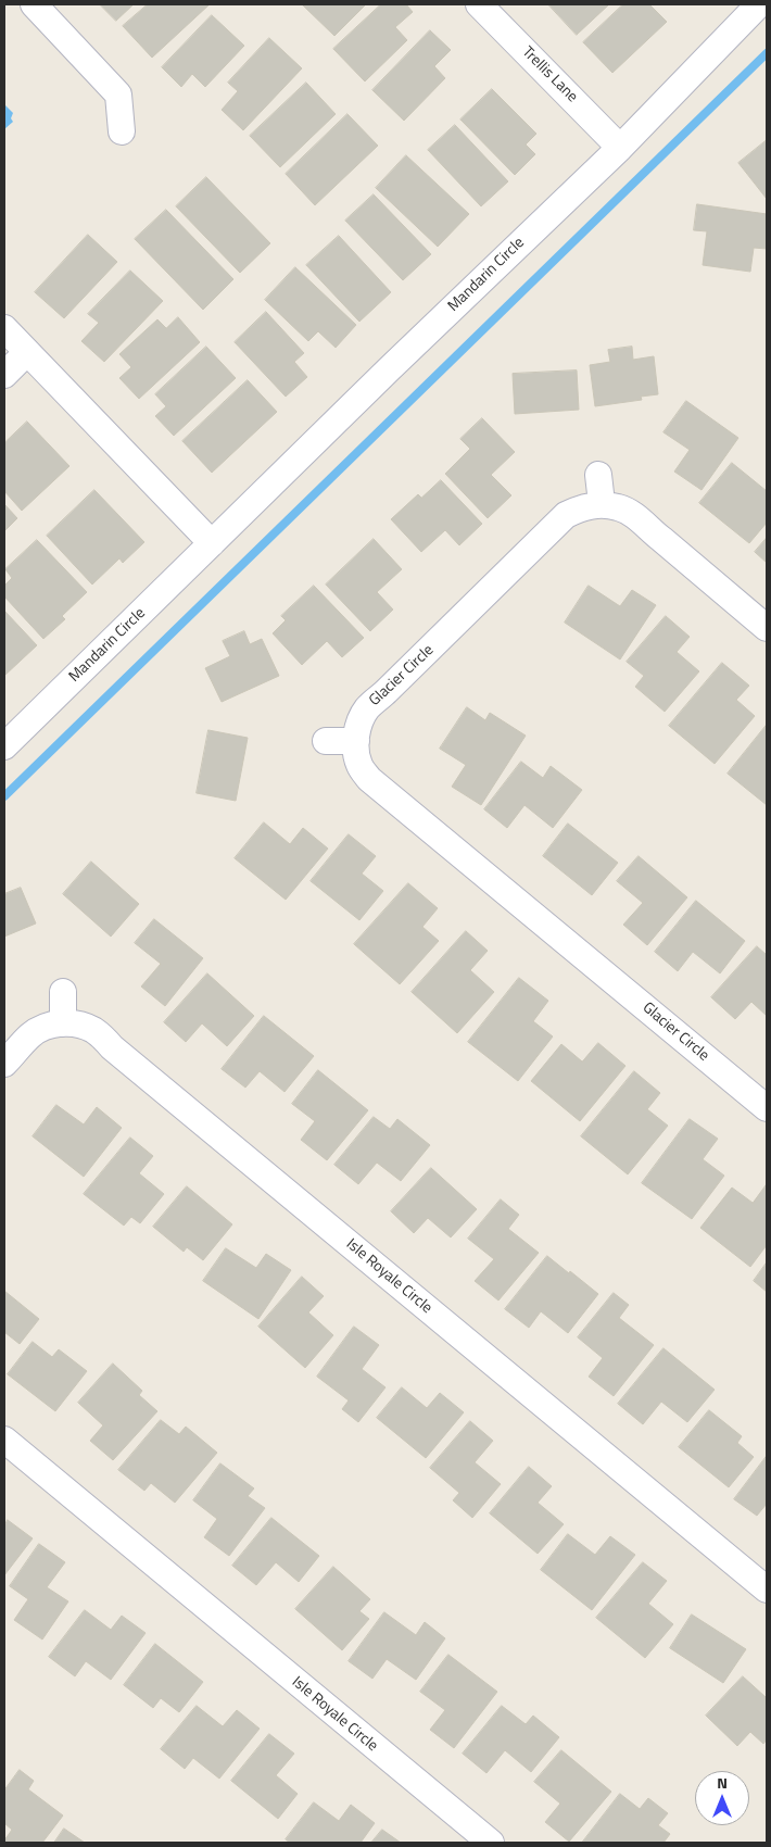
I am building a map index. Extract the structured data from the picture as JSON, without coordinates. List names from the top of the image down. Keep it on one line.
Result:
{"streets":{"street":["Trellis Lane","Mandarin Circle","Glacier Circle","Isle Royale Circle"]},"crossings":[["Trellis Lane","Mandarin Circle"]],"north":"top"}
